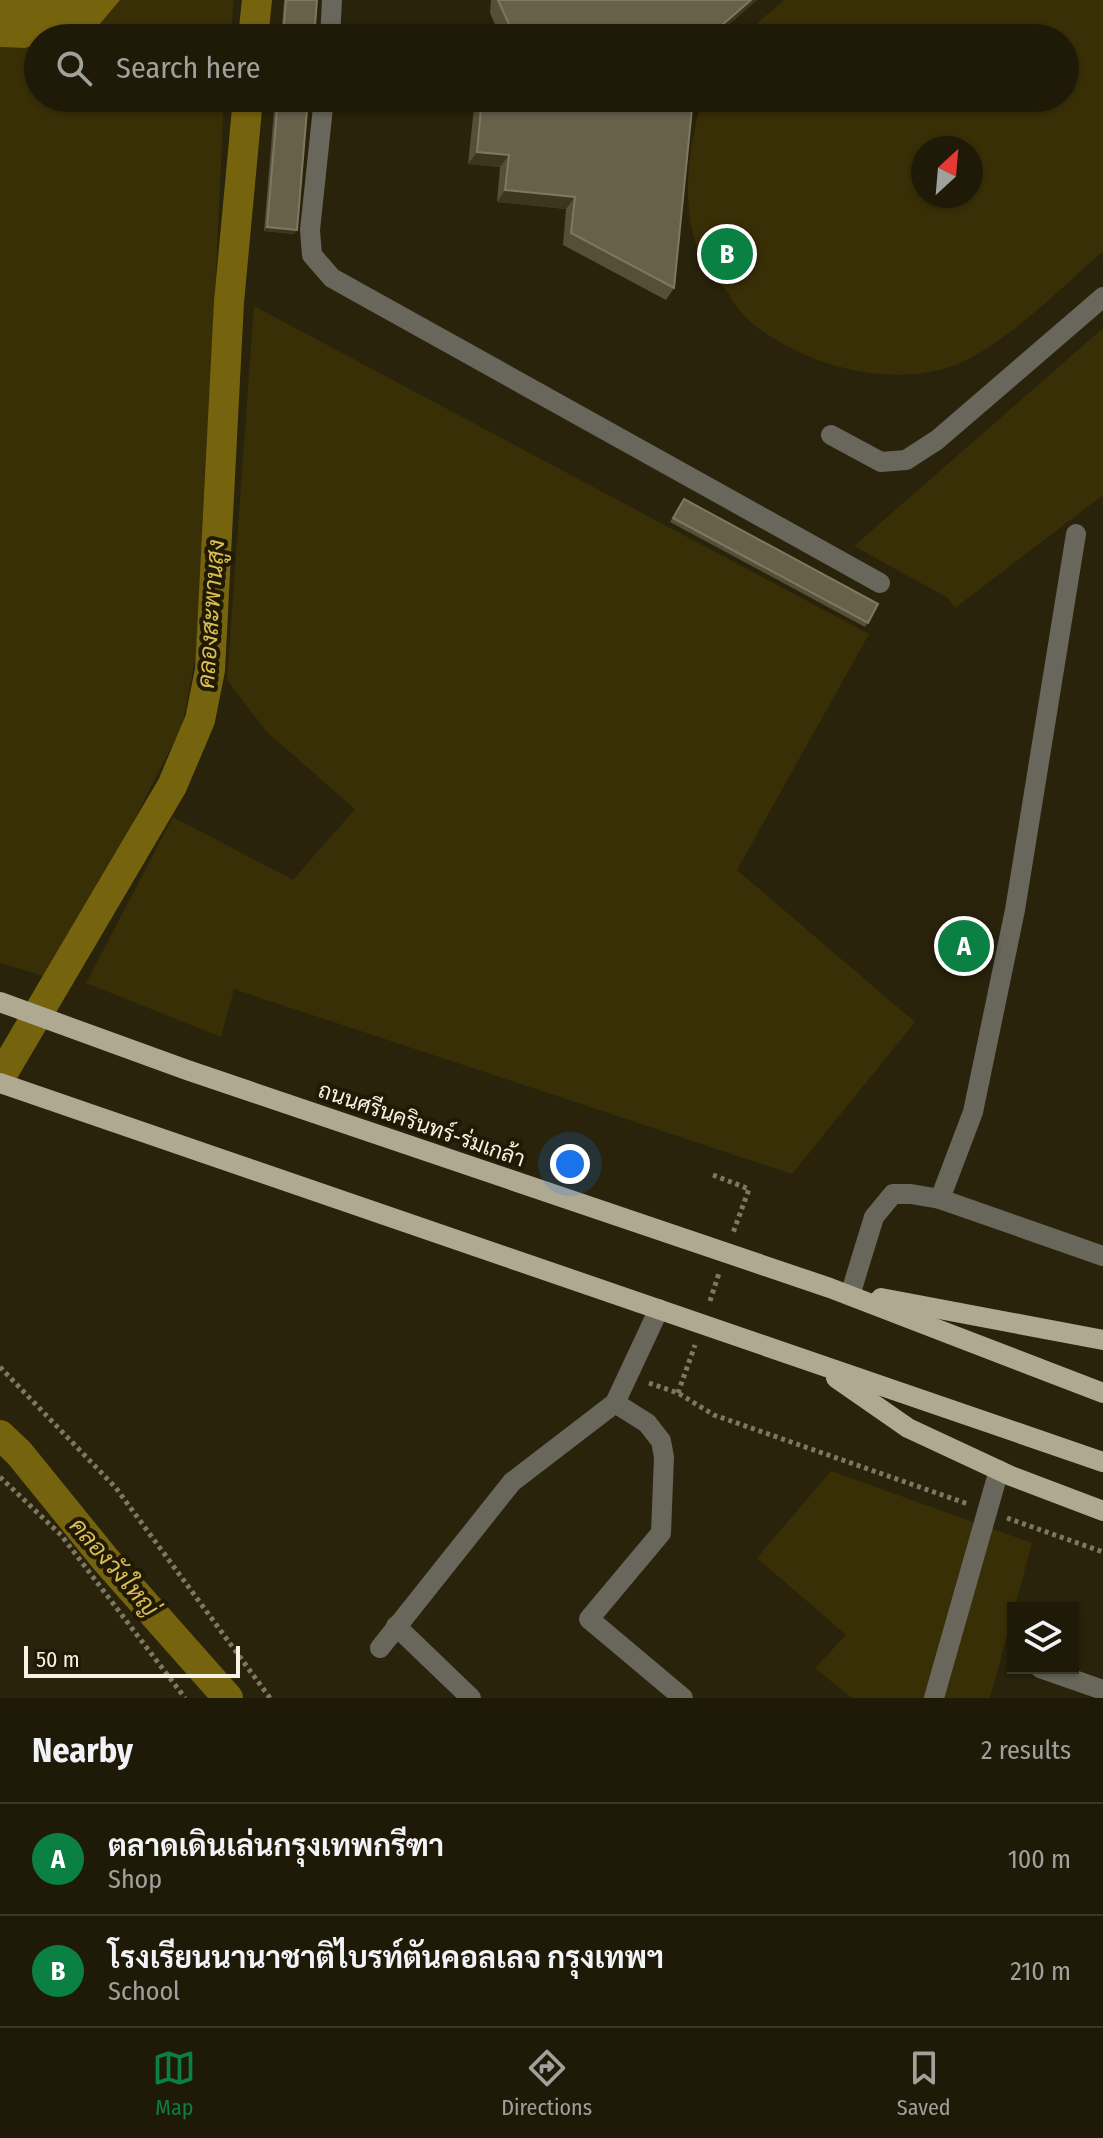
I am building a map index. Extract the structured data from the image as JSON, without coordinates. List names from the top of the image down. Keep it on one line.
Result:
{"streets":{"main road":["ถนนศรีนครินทร์-ร่มเกล้า"]},"water":["คลองสะพานสูง","คลองวังใหญ่"],"scale_bar":"50 m","north":"top right","page":{"search":"Search here","pins":["B","A"],"scale":"50 m","heading":["Nearby","2 results"],"list":[{"mark":"A","name":"ตลาดเดินเล่นกรุงเทพกรีฑา","note":"Shop","value":"100 m"},{"mark":"B","name":"โรงเรียนนานาชาติไบรท์ตันคอลเลจ กรุงเทพฯ","note":"School","value":"210 m"}],"nav":["Map","Directions","Saved"]}}
